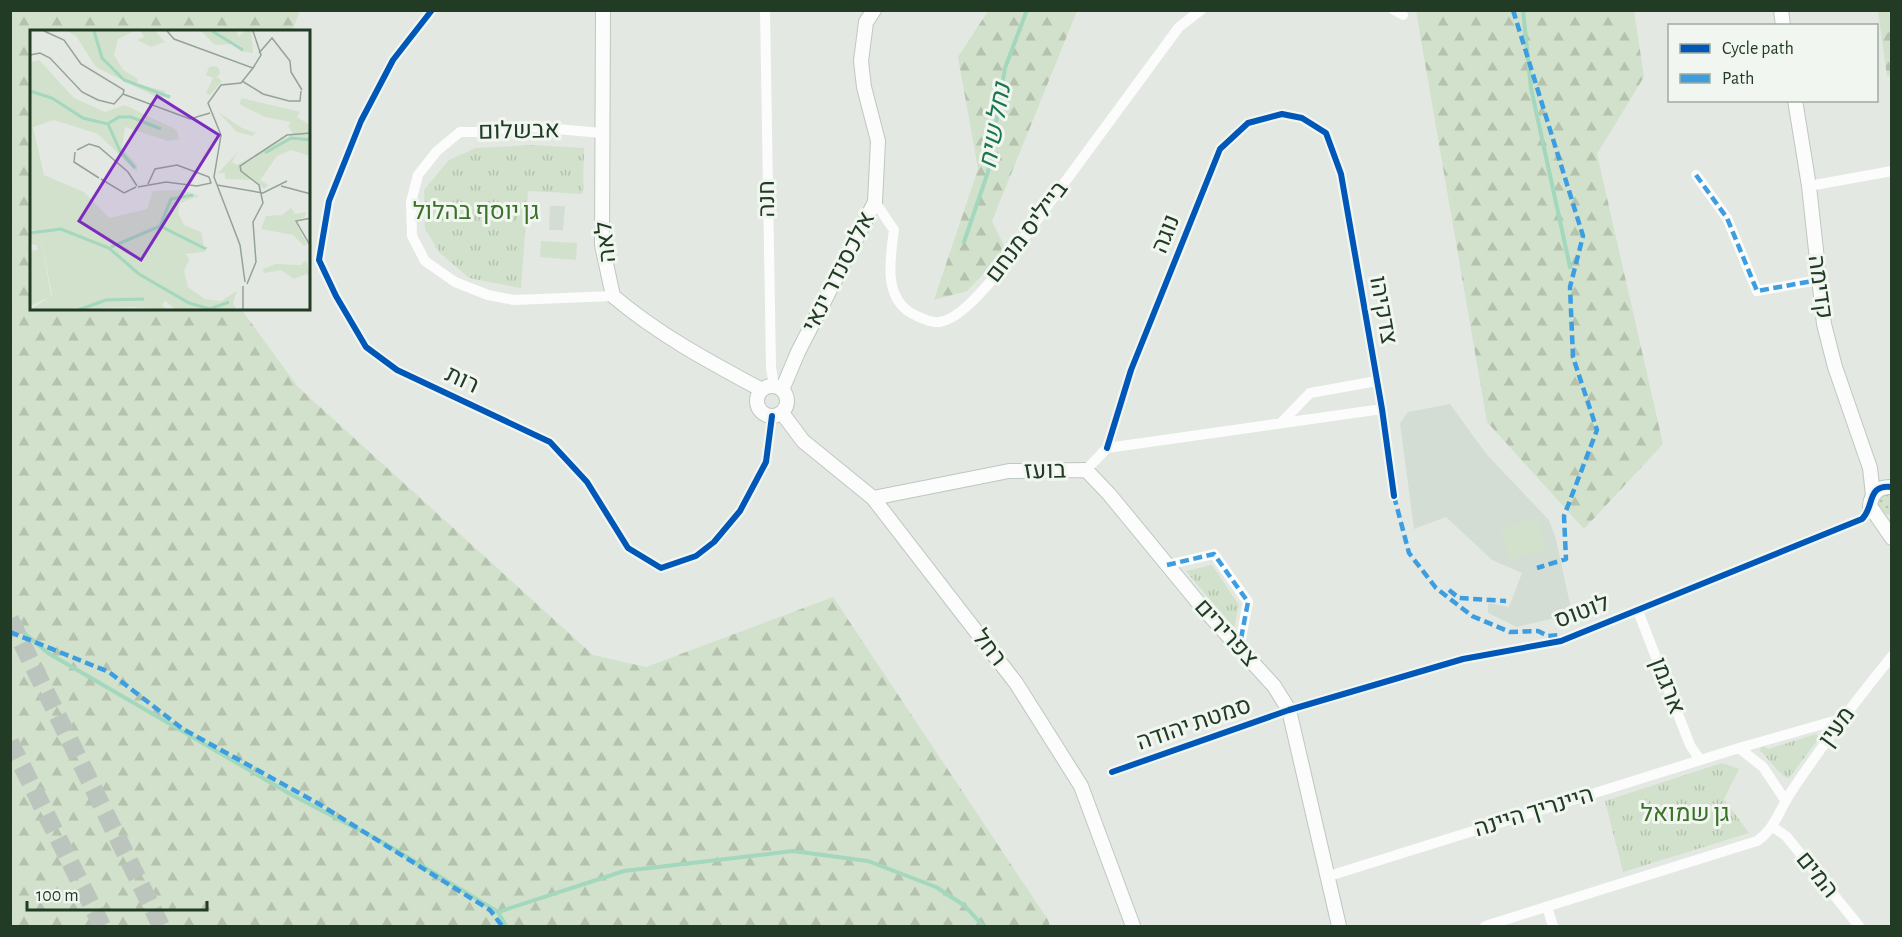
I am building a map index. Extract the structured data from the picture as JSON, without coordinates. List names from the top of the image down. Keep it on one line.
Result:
{"streets":{"street":["אבשלום","חנה","בייליס מנחם","נוגה","לאה","אלכסנדר ינאי","קדימה","צדקיהו","רות","בועז","לוטוס","צפרירים","רחל","ארגמן","סמטת יהודה","מעין","היינריך היינה","המים"]},"crossings":[["אבשלום","לאה"],["חנה","לאה"],["חנה","אלכסנדר ינאי"],["חנה","רות"],["חנה","רחל"],["בייליס מנחם","אלכסנדר ינאי"],["נוגה","צדקיהו"],["נוגה","בועז"],["לאה","אלכסנדר ינאי"],["לאה","רות"],["לאה","רחל"],["אלכסנדר ינאי","רות"],["אלכסנדר ינאי","רחל"],["קדימה","לוטוס"],["רות","רחל"],["בועז","צפרירים"],["בועז","רחל"],["לוטוס","צפרירים"],["לוטוס","ארגמן"],["לוטוס","סמטת יהודה"],["צפרירים","סמטת יהודה"],["צפרירים","היינריך היינה"],["ארגמן","היינריך היינה"],["מעין","היינריך היינה"]],"water":["נחל שיח"],"parks":["גן יוסף בהלול","גן שמואל"],"legend":["Cycle path","Path"],"scale_bar":"100 m"}
